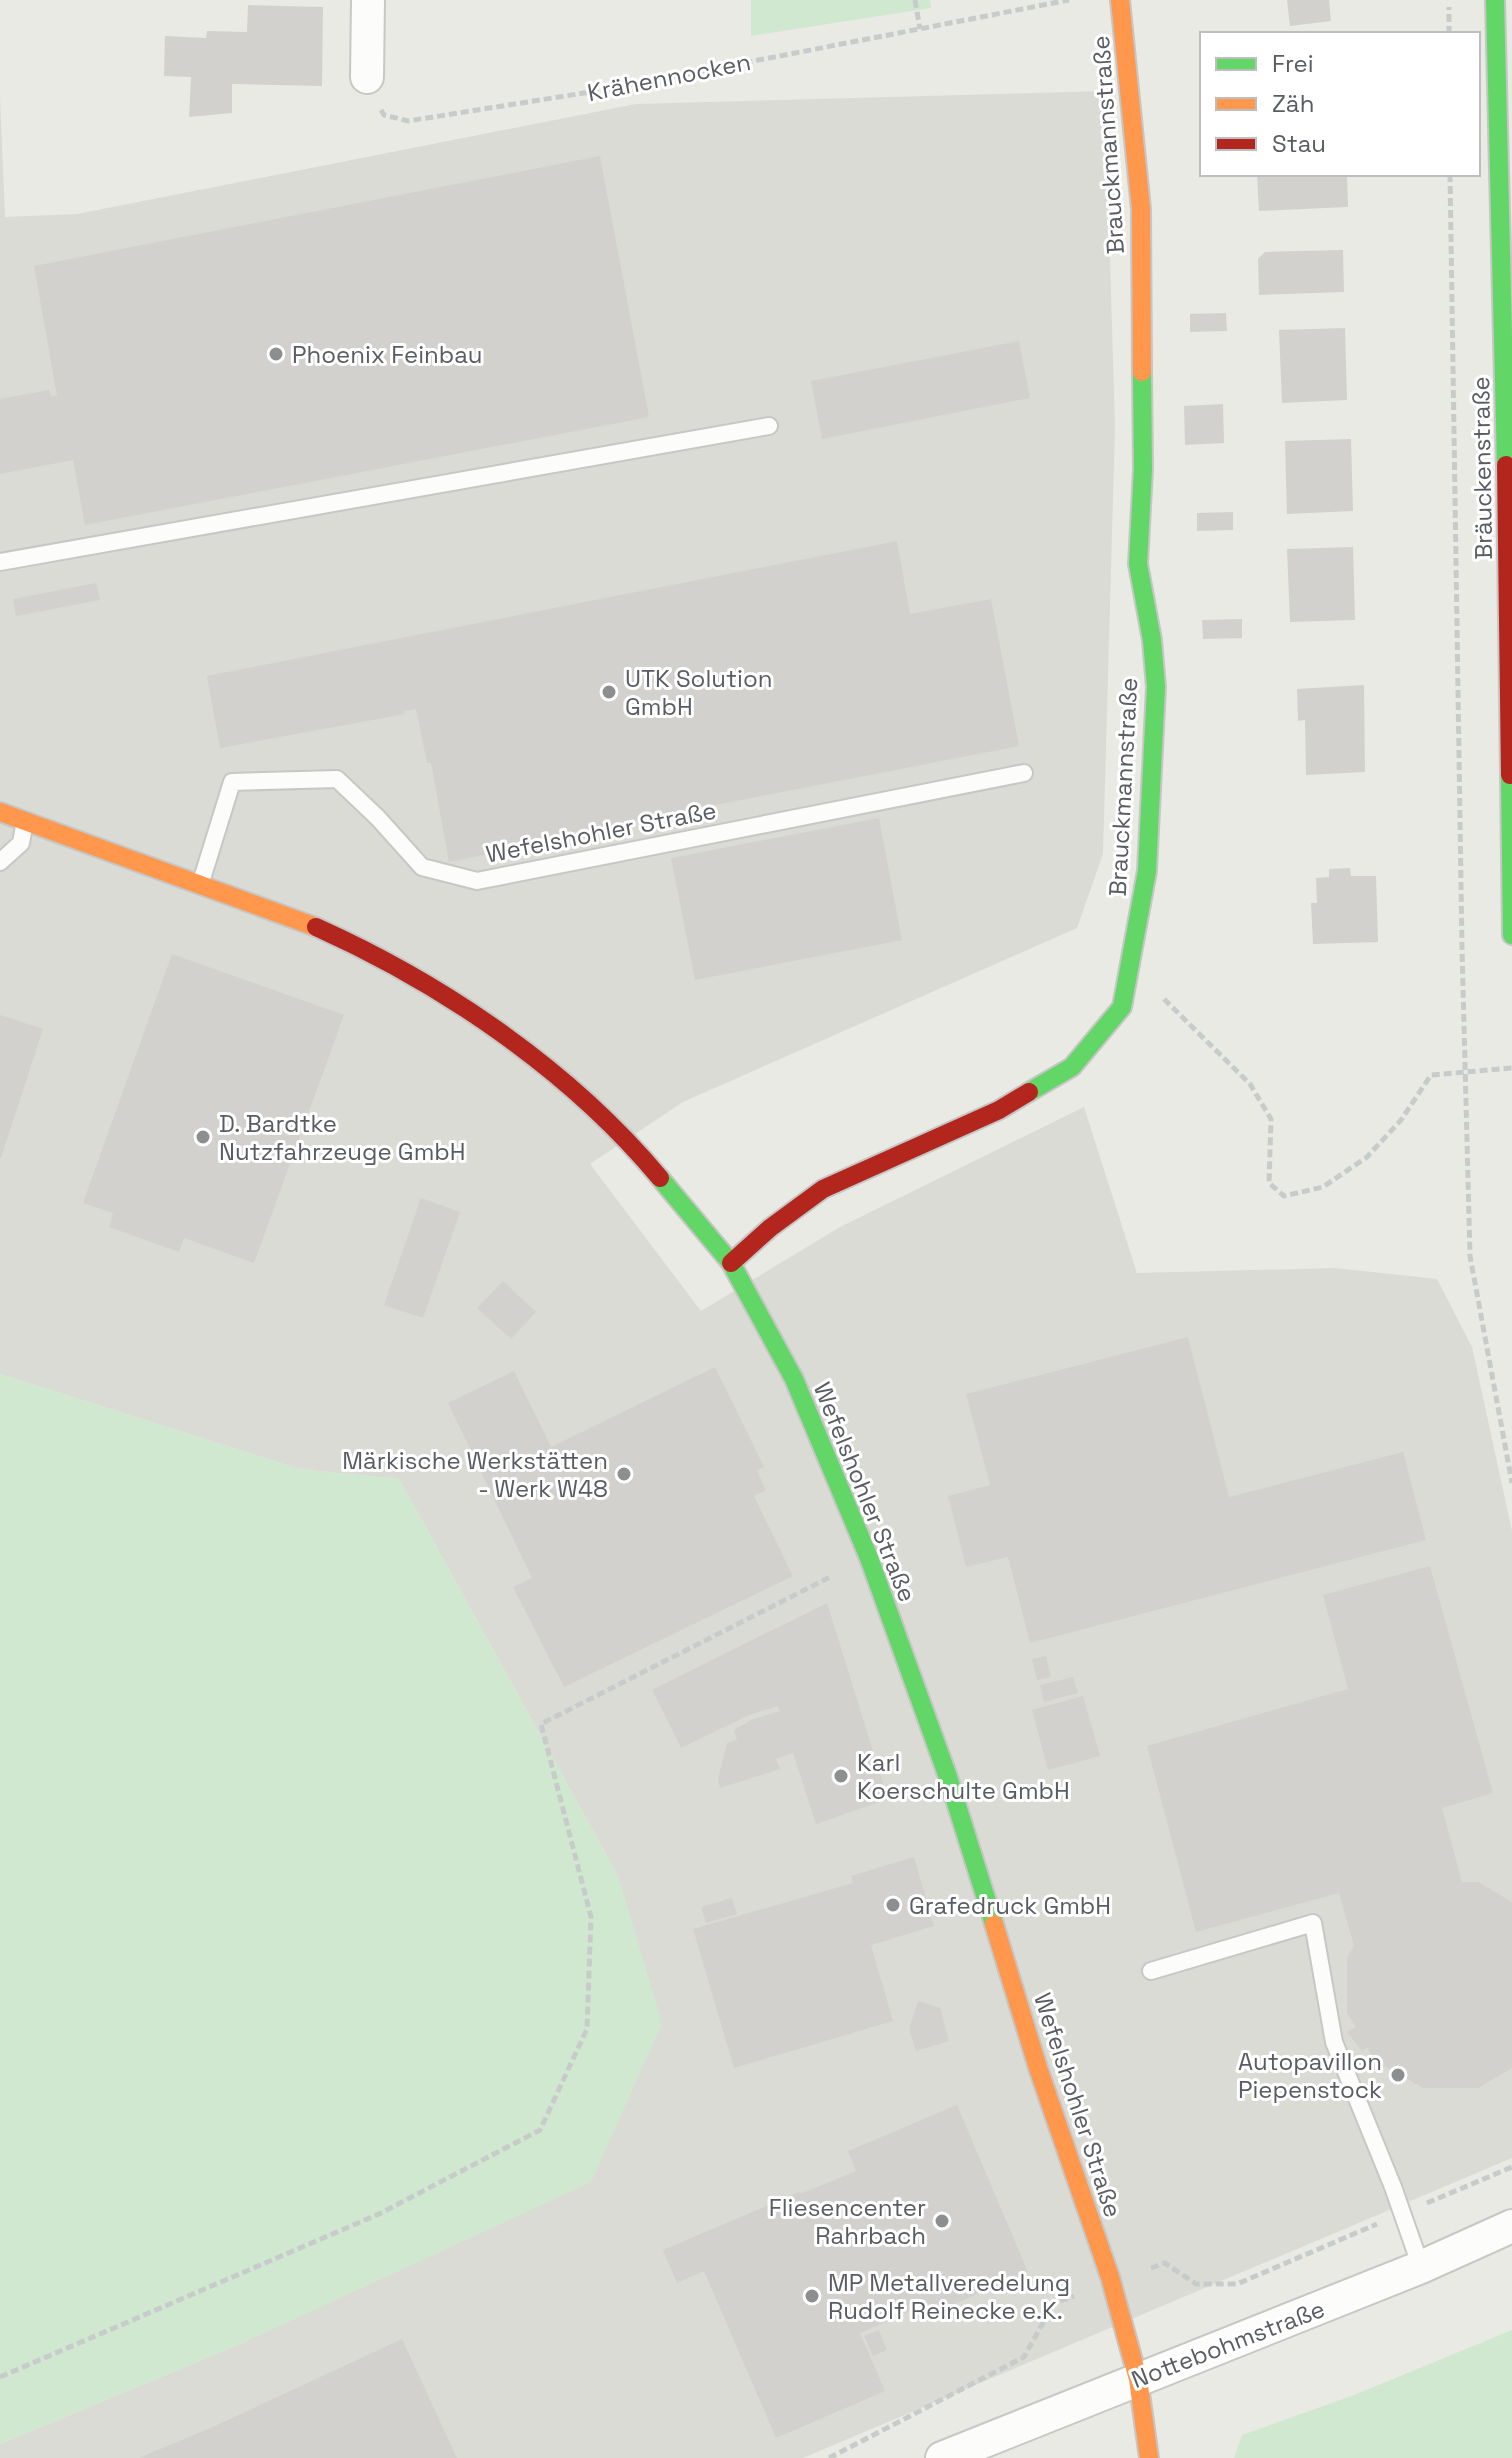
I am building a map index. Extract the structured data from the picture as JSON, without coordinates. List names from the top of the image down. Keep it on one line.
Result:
{"streets":{"street":["Brauckmannstraße","Bräuckenstraße","Wefelshohler Straße","Nottebohmstraße"],"path":["Krähennocken"]},"crossings":[["Brauckmannstraße","Wefelshohler Straße"],["Wefelshohler Straße","Nottebohmstraße"]],"places":["Phoenix Feinbau","UTK Solution GmbH","D. Bardtke Nutzfahrzeuge GmbH","Märkische Werkstätten - Werk W48","Karl Koerschulte GmbH","Grafedruck GmbH","Autopavillon Piepenstock","Fliesencenter Rahrbach","MP Metallveredelung Rudolf Reinecke e.K."],"legend":["Frei","Zäh","Stau"]}
